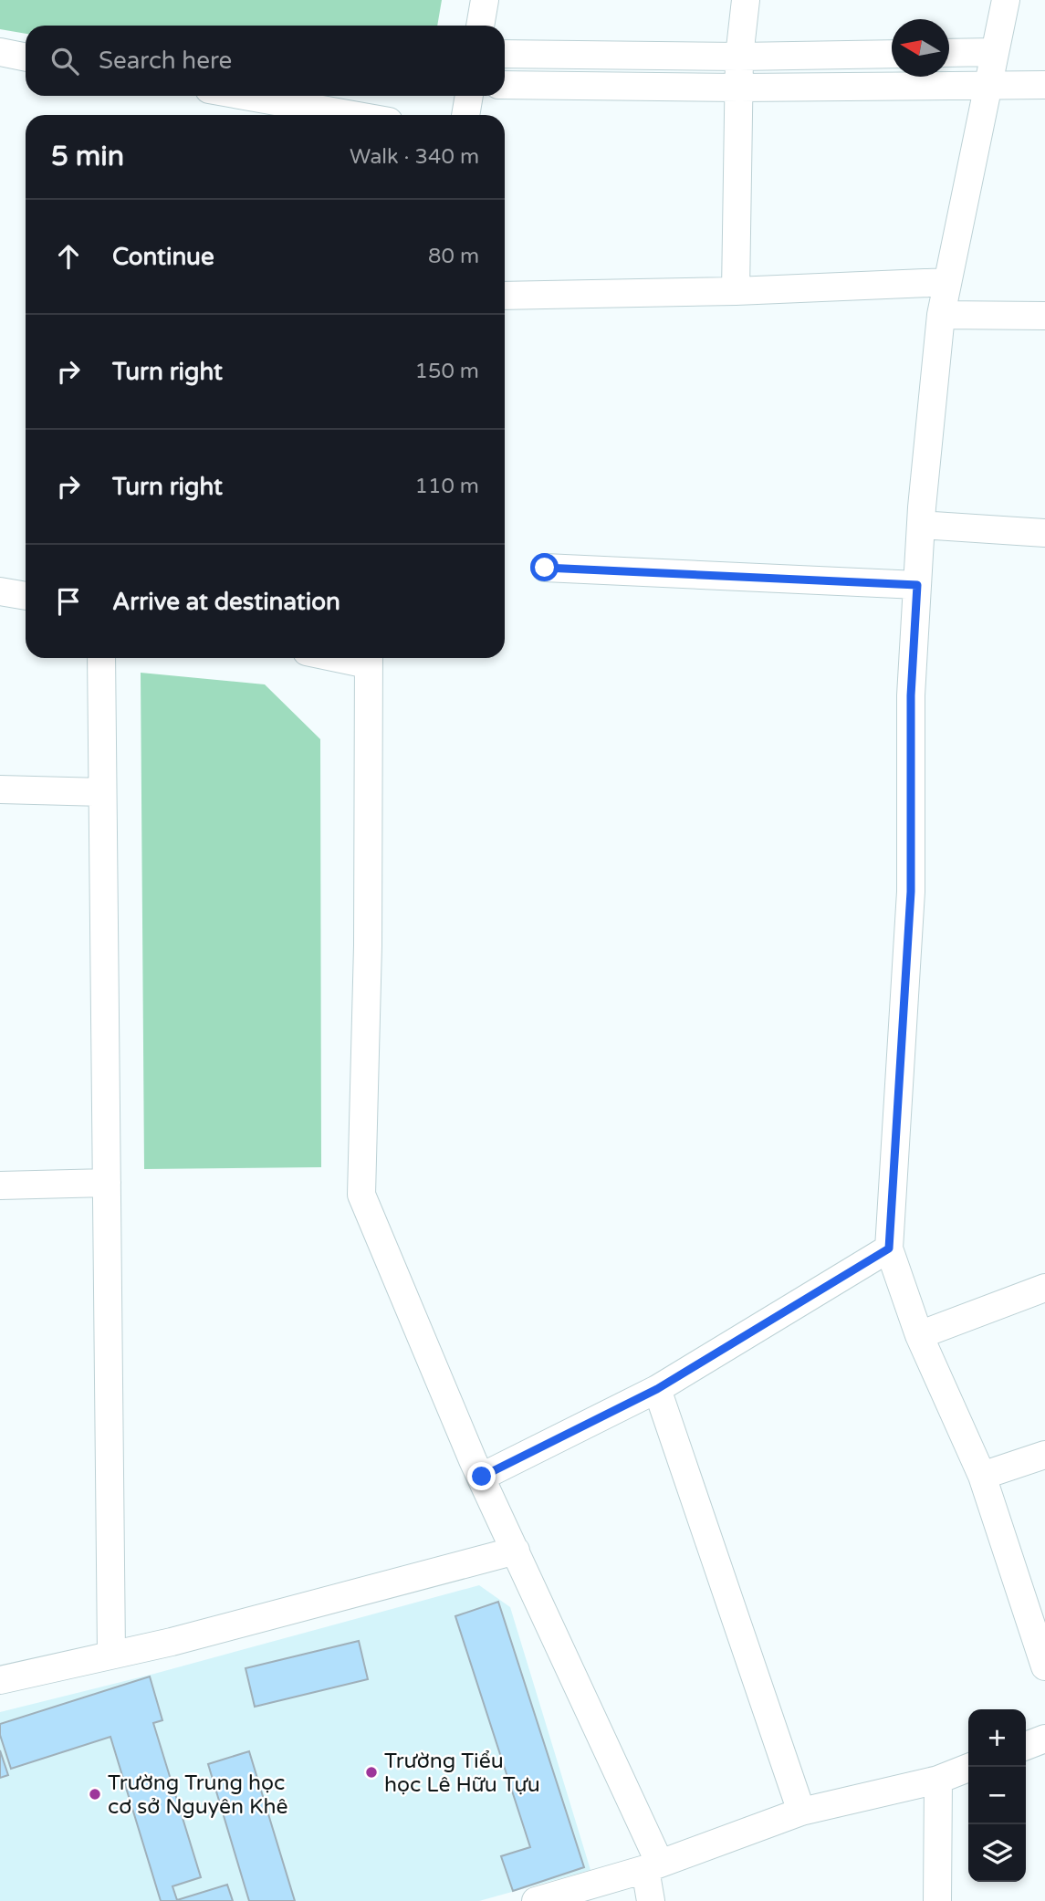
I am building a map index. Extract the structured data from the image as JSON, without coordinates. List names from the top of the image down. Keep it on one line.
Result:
{"places":["Trường Tiểu học Lê Hữu Tựu","Trường Trung học cơ sở Nguyên Khê"],"north":"left","page":{"search":"Search here","heading":["5 min","Walk · 340 m"],"list":[["Continue","80 m"],["Turn right","150 m"],["Turn right","110 m"],"Arrive at destination"],"map_buttons":["+","−"]}}
